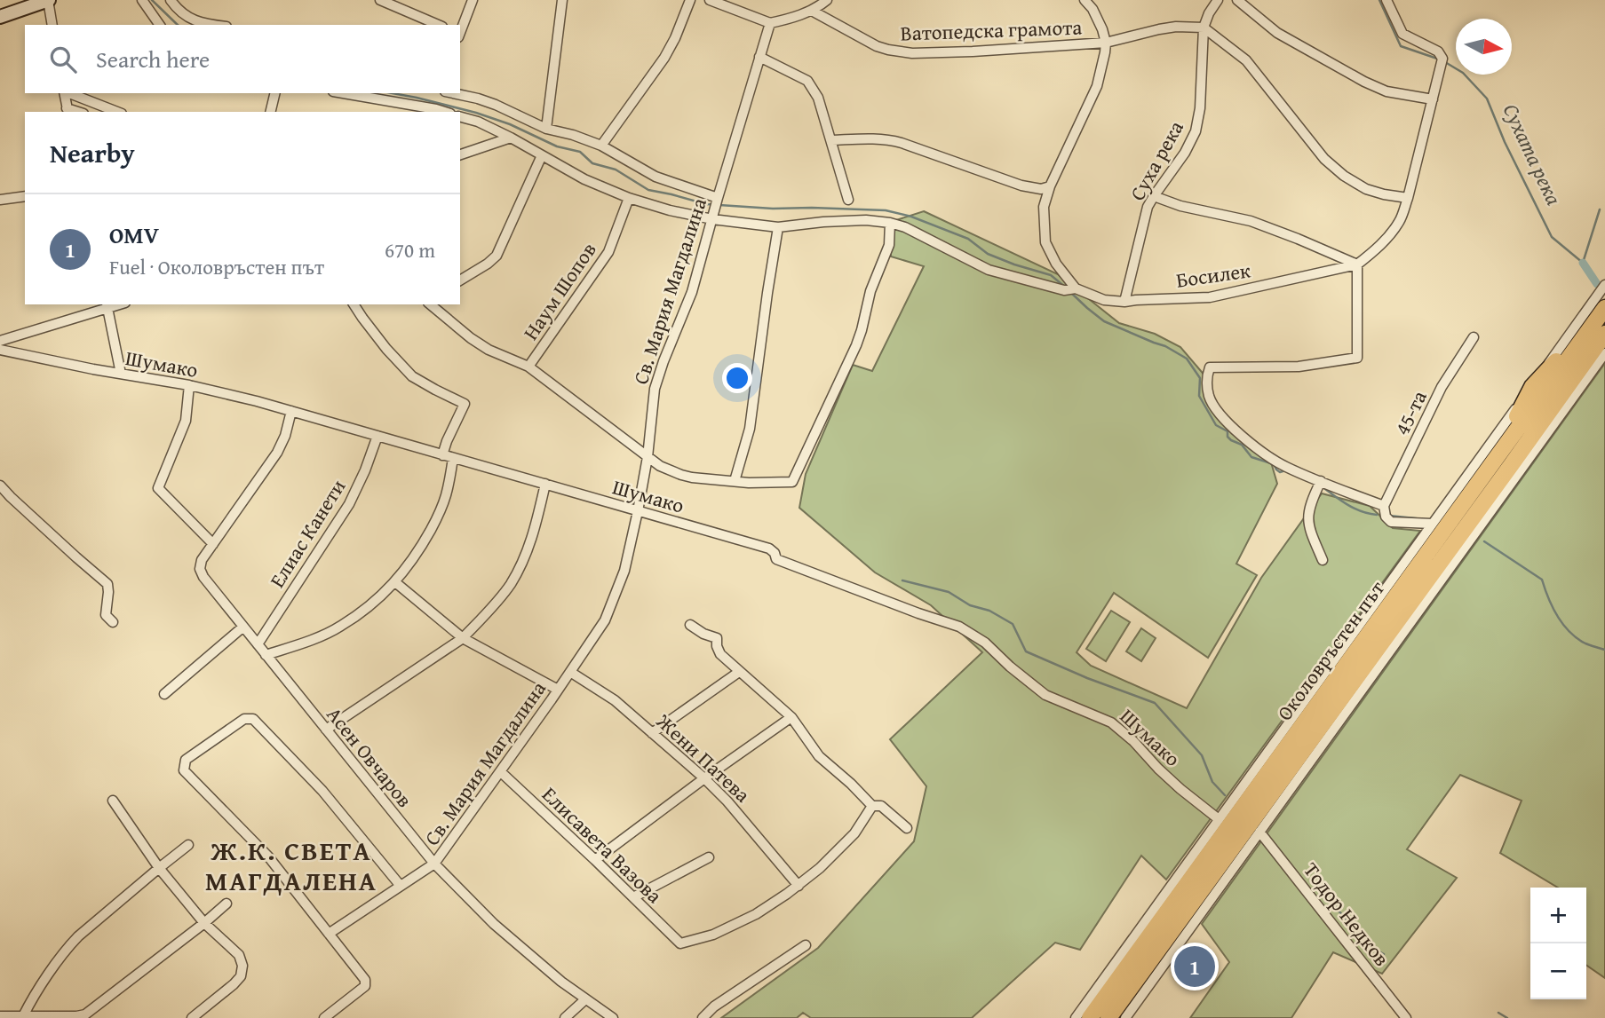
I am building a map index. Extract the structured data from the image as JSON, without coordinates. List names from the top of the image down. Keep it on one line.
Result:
{"streets":{"highway":["Околовръстен път"],"street":["Ватопедска грамота","Суха река","Босилек","Наум Шопов","Св. Мария Магдалина","Шумако","45-та","Елиас Канети","Асен Овчаров","Жени Патева","Елисавета Вазова","Тодор Недков"]},"crossings":[["Ватопедска грамота","Суха река"],["Ватопедска грамота","Босилек"],["Суха река","Босилек"],["Св. Мария Магдалина","Шумако"],["Св. Мария Магдалина","Асен Овчаров"],["Св. Мария Магдалина","Жени Патева"],["Св. Мария Магдалина","Елисавета Вазова"],["Шумако","Елиас Канети"],["Елиас Канети","Асен Овчаров"],["Жени Патева","Елисавета Вазова"]],"districts":["Ж.К. СВЕТА МАГДАЛЕНА"],"water":["Сухата река"],"north":"right","page":{"search":"Search here","heading":"Nearby","list":[{"mark":"1","name":"OMV","note":"Fuel · Околовръстен път","value":"670 m"}],"map_buttons":["+","−"],"pins":"1"}}
